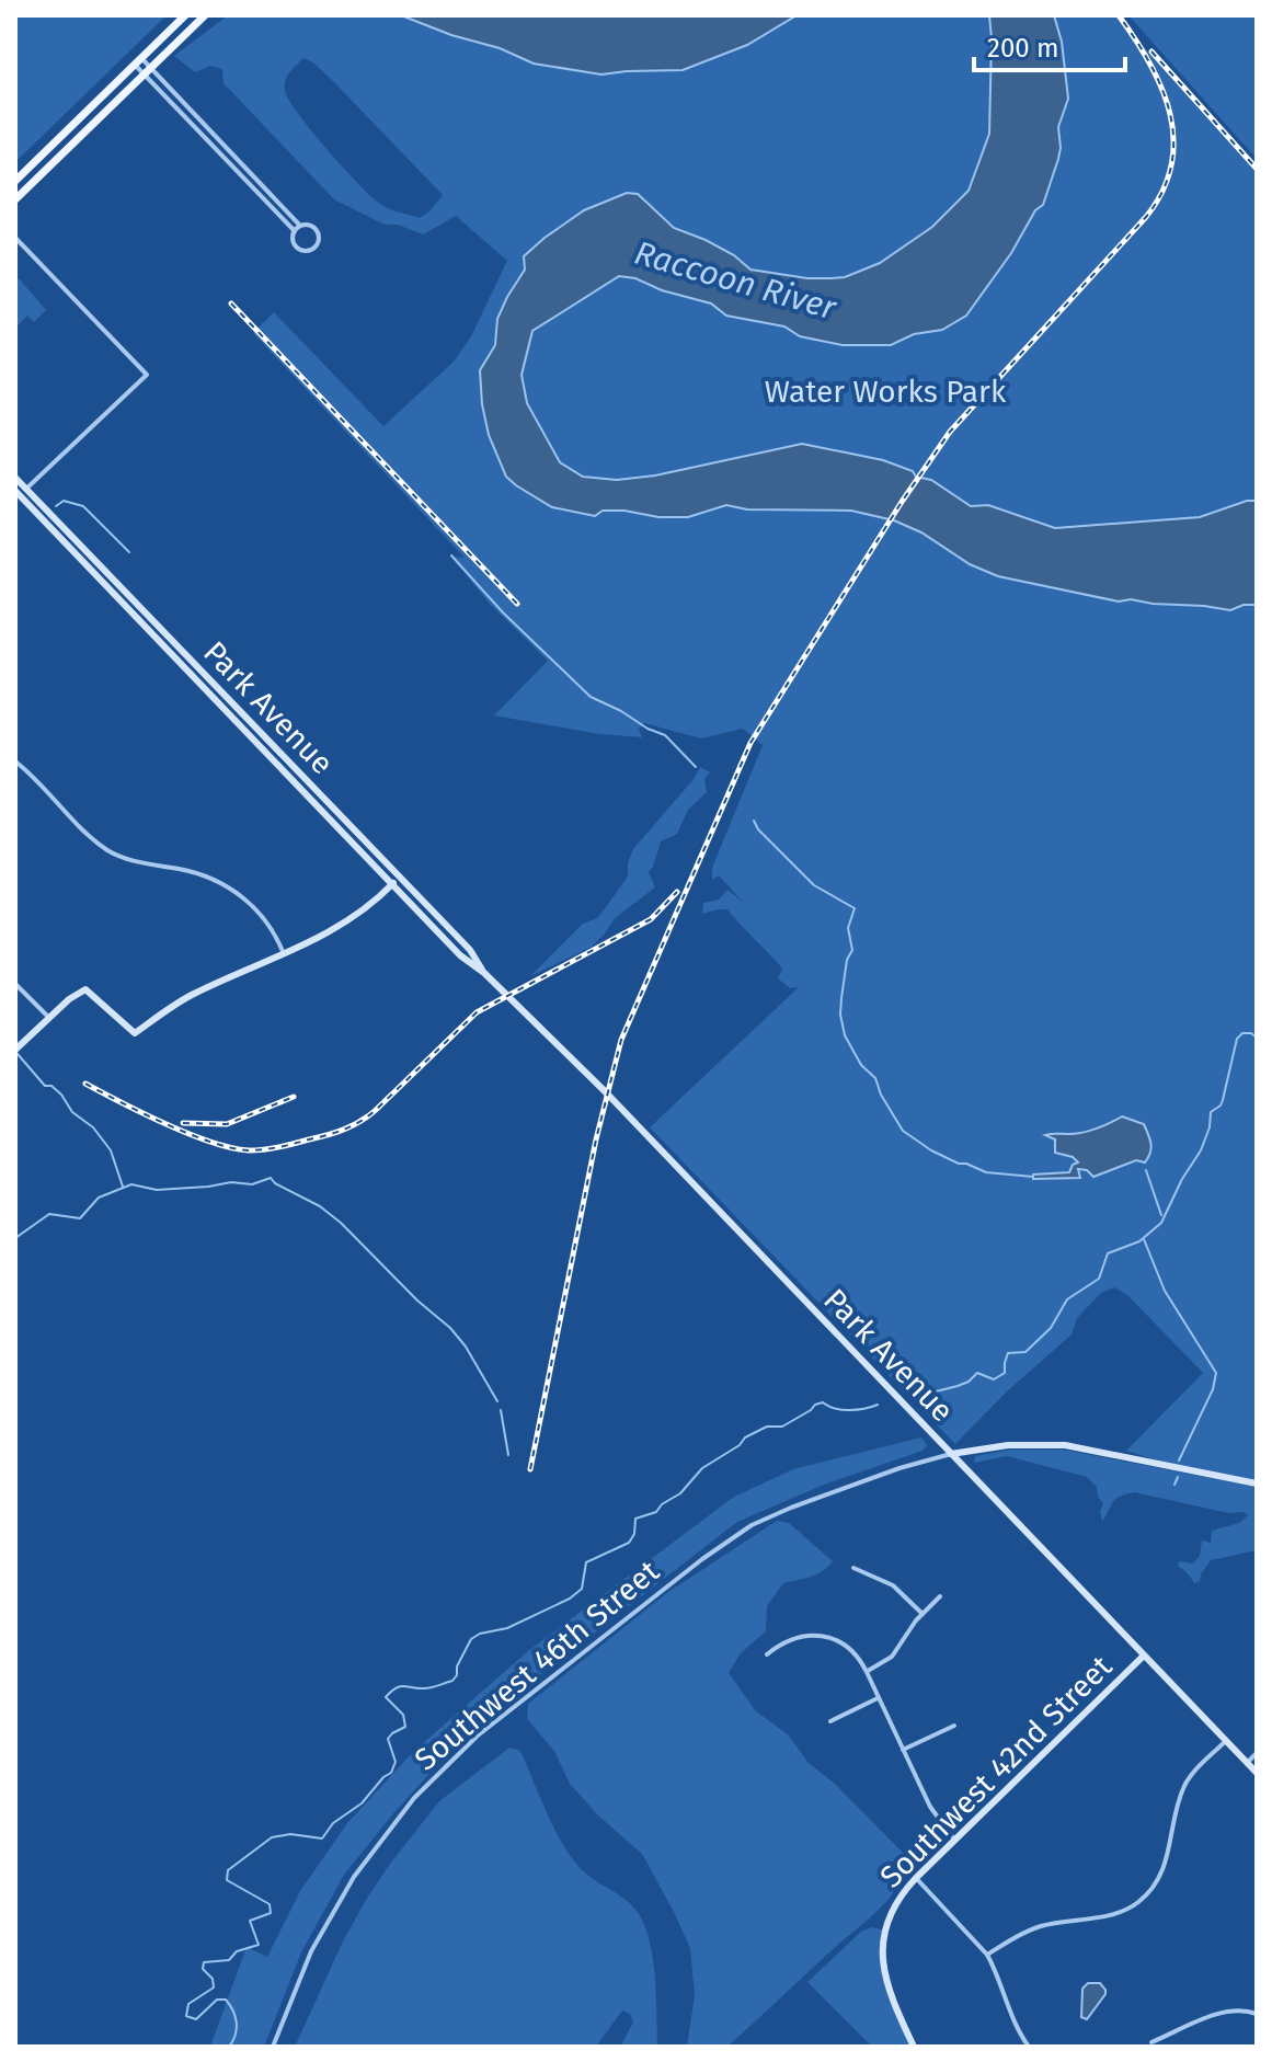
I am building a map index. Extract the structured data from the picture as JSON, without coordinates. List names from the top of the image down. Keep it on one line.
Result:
{"streets":{"main road":["Park Avenue","Southwest 42nd Street"],"street":["Southwest 46th Street"]},"crossings":[["Park Avenue","Southwest 46th Street"],["Park Avenue","Southwest 42nd Street"]],"water":["Raccoon River"],"parks":["Water Works Park"],"scale_bar":"200 m"}
